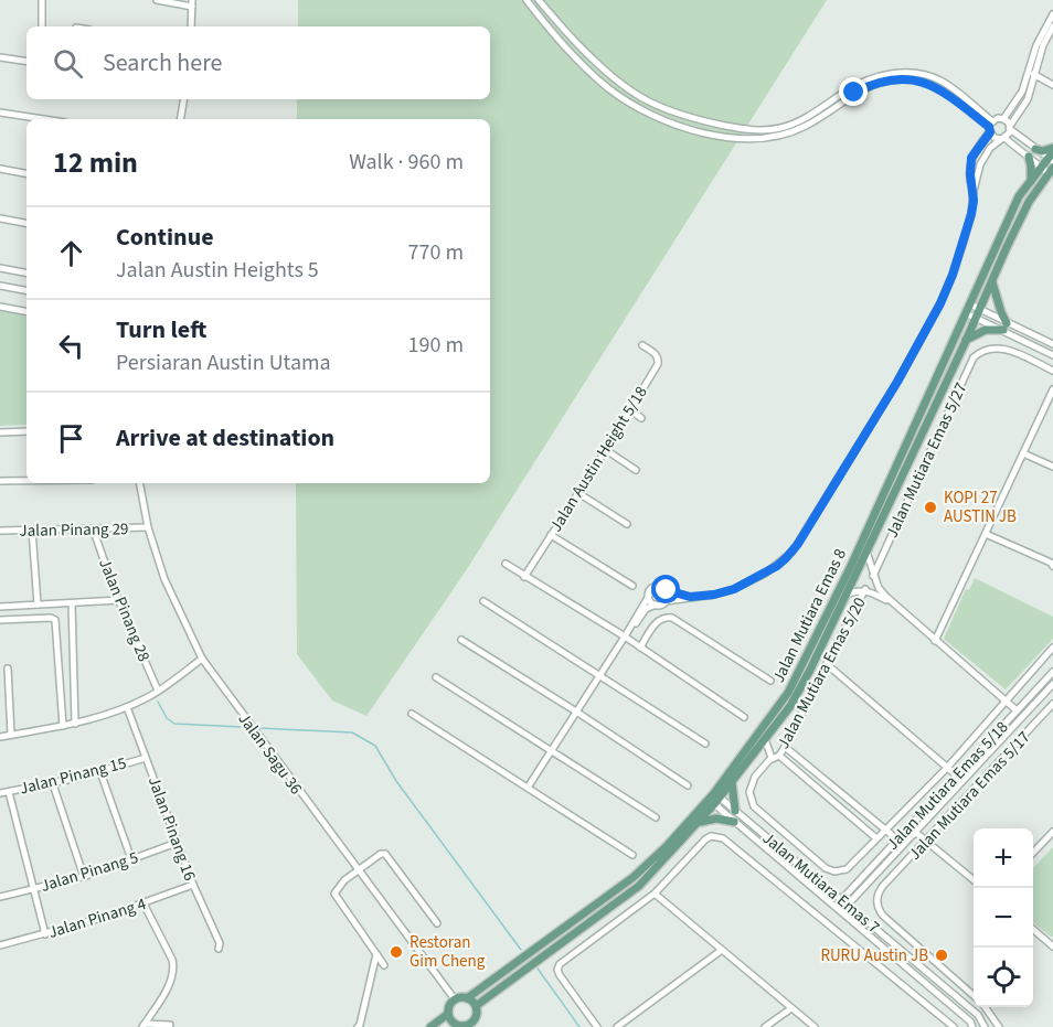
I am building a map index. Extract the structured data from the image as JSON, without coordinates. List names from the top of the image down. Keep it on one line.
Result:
{"streets":{"main road":["Jalan Mutiara Emas 8"],"street":["Jalan Austin Height 5/18","Jalan Mutiara Emas 5/27","Jalan Pinang 29","Jalan Pinang 28","Jalan Mutiara Emas 5/20","Jalan Sagu 36","Jalan Pinang 15","Jalan Mutiara Emas 5/18","Jalan Mutiara Emas 5/17","Jalan Pinang 16","Jalan Pinang 5","Jalan Mutiara Emas 7","Jalan Pinang 4"]},"crossings":[["Jalan Pinang 29","Jalan Pinang 28"],["Jalan Pinang 29","Jalan Sagu 36"],["Jalan Mutiara Emas 8","Jalan Sagu 36"],["Jalan Mutiara Emas 8","Jalan Mutiara Emas 7"],["Jalan Pinang 15","Jalan Pinang 16"],["Jalan Mutiara Emas 5/18","Jalan Mutiara Emas 7"],["Jalan Pinang 16","Jalan Pinang 5"],["Jalan Pinang 16","Jalan Pinang 4"]],"places":["KOPI 27 AUSTIN JB","Restoran Gim Cheng","RURU Austin JB"],"page":{"search":"Search here","heading":["12 min","Walk · 960 m"],"list":[["Continue","Jalan Austin Heights 5","770 m"],["Turn left","Persiaran Austin Utama","190 m"],"Arrive at destination"],"map_buttons":["+","−"]}}
